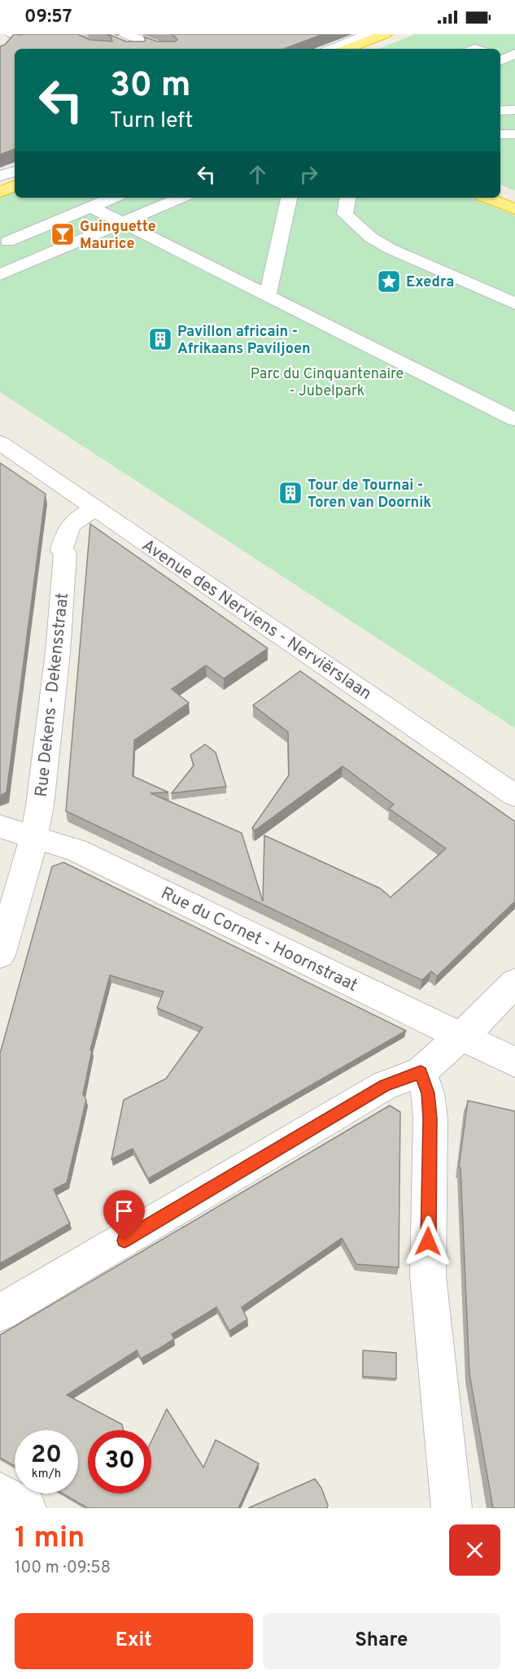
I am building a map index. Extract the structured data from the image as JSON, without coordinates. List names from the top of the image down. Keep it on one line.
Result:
{"streets":{"street":["Avenue des Nerviens - Nerviërslaan","Rue Dekens - Dekensstraat","Rue du Cornet - Hoornstraat"]},"crossings":[["Avenue des Nerviens - Nerviërslaan","Rue Dekens - Dekensstraat"],["Rue Dekens - Dekensstraat","Rue du Cornet - Hoornstraat"]],"parks":["Parc du Cinquantenaire - Jubelpark"],"places":{"bar":["Guinguette Maurice"],"place":["Exedra"],"building":["Pavillon africain - Afrikaans Paviljoen","Tour de Tournai - Toren van Doornik"]},"page":{"status":"09:57","turn":["30 m","Turn left"],"speed":"20 km/h","limit":"30","heading":["1 min","100 m · 09:58"],"buttons":["Exit","Share"]}}
